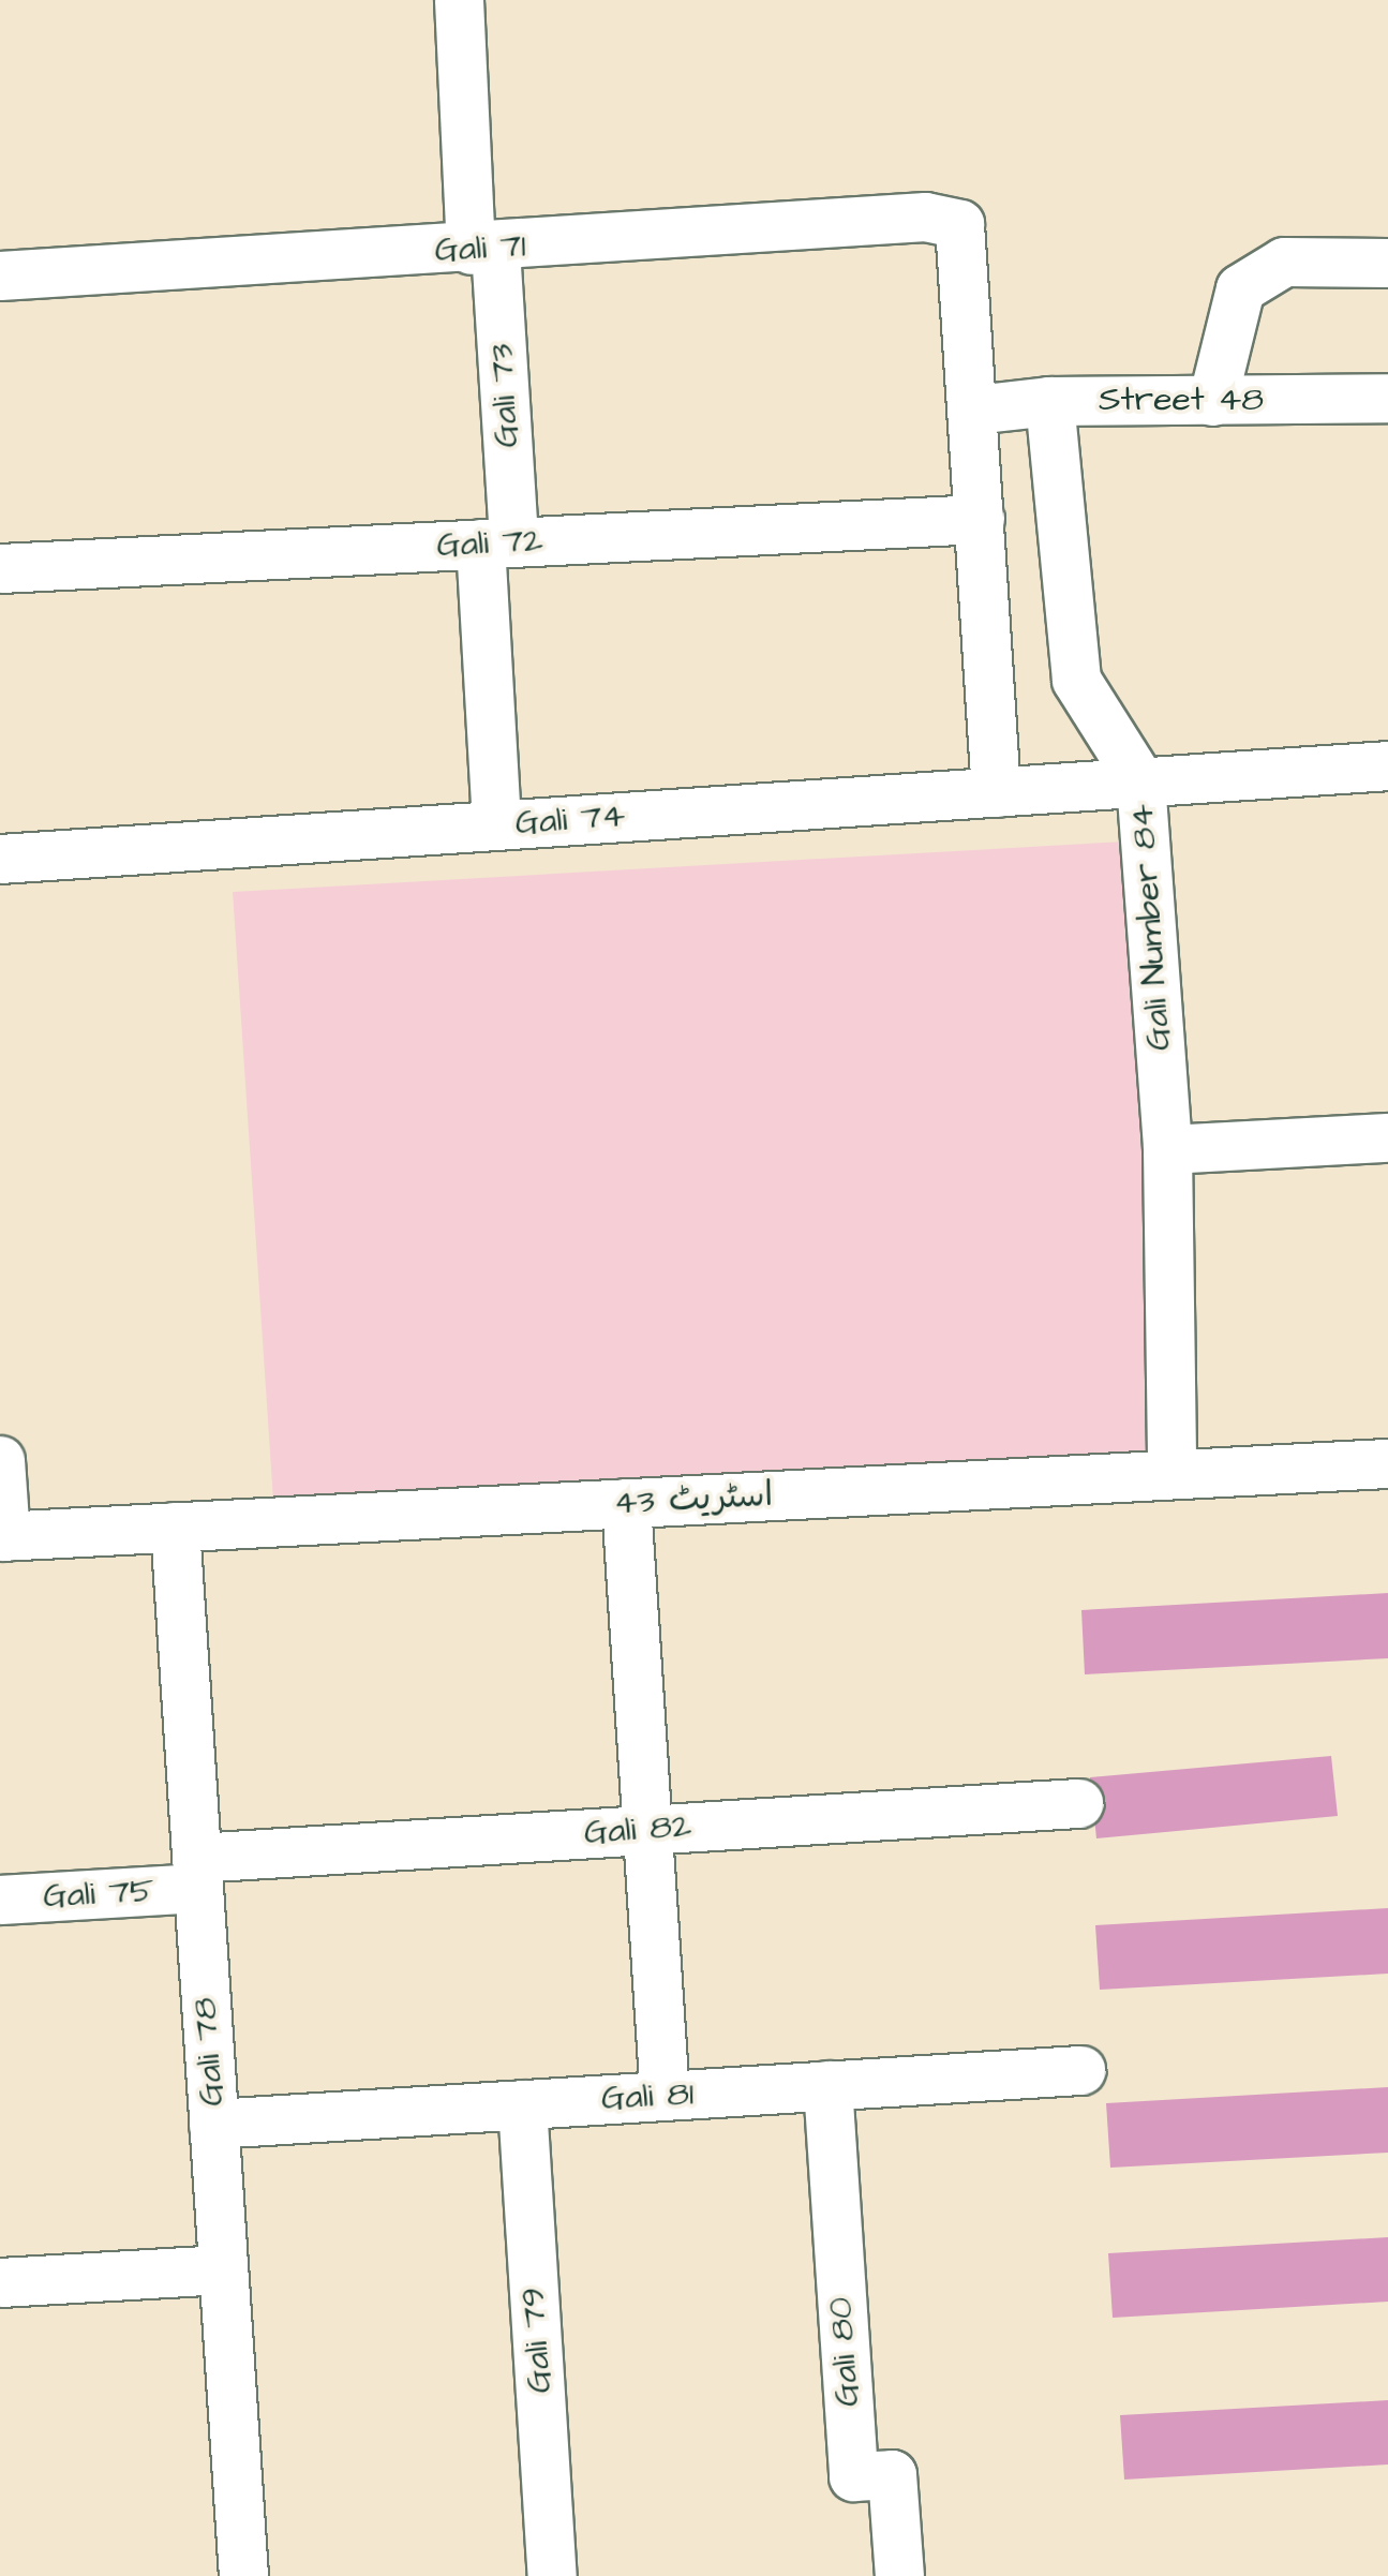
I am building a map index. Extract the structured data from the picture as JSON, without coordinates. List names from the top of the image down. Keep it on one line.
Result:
{"streets":{"street":["Gali 71","Gali 73","Street 48","Gali 72","Gali 74","Gali Number 84","اسٹریٹ 43","Gali 82","Gali 75","Gali 78","Gali 81","Gali 79","Gali 80"]},"crossings":[["Gali 71","Gali 73"],["Gali 71","Street 48"],["Gali 73","Gali 72"],["Gali 73","Gali 74"],["Street 48","Gali Number 84"],["Gali 74","Gali Number 84"],["Gali Number 84","اسٹریٹ 43"],["اسٹریٹ 43","Gali 78"],["Gali 82","Gali 75"],["Gali 82","Gali 78"],["Gali 75","Gali 78"],["Gali 78","Gali 81"],["Gali 81","Gali 79"],["Gali 81","Gali 80"]]}
